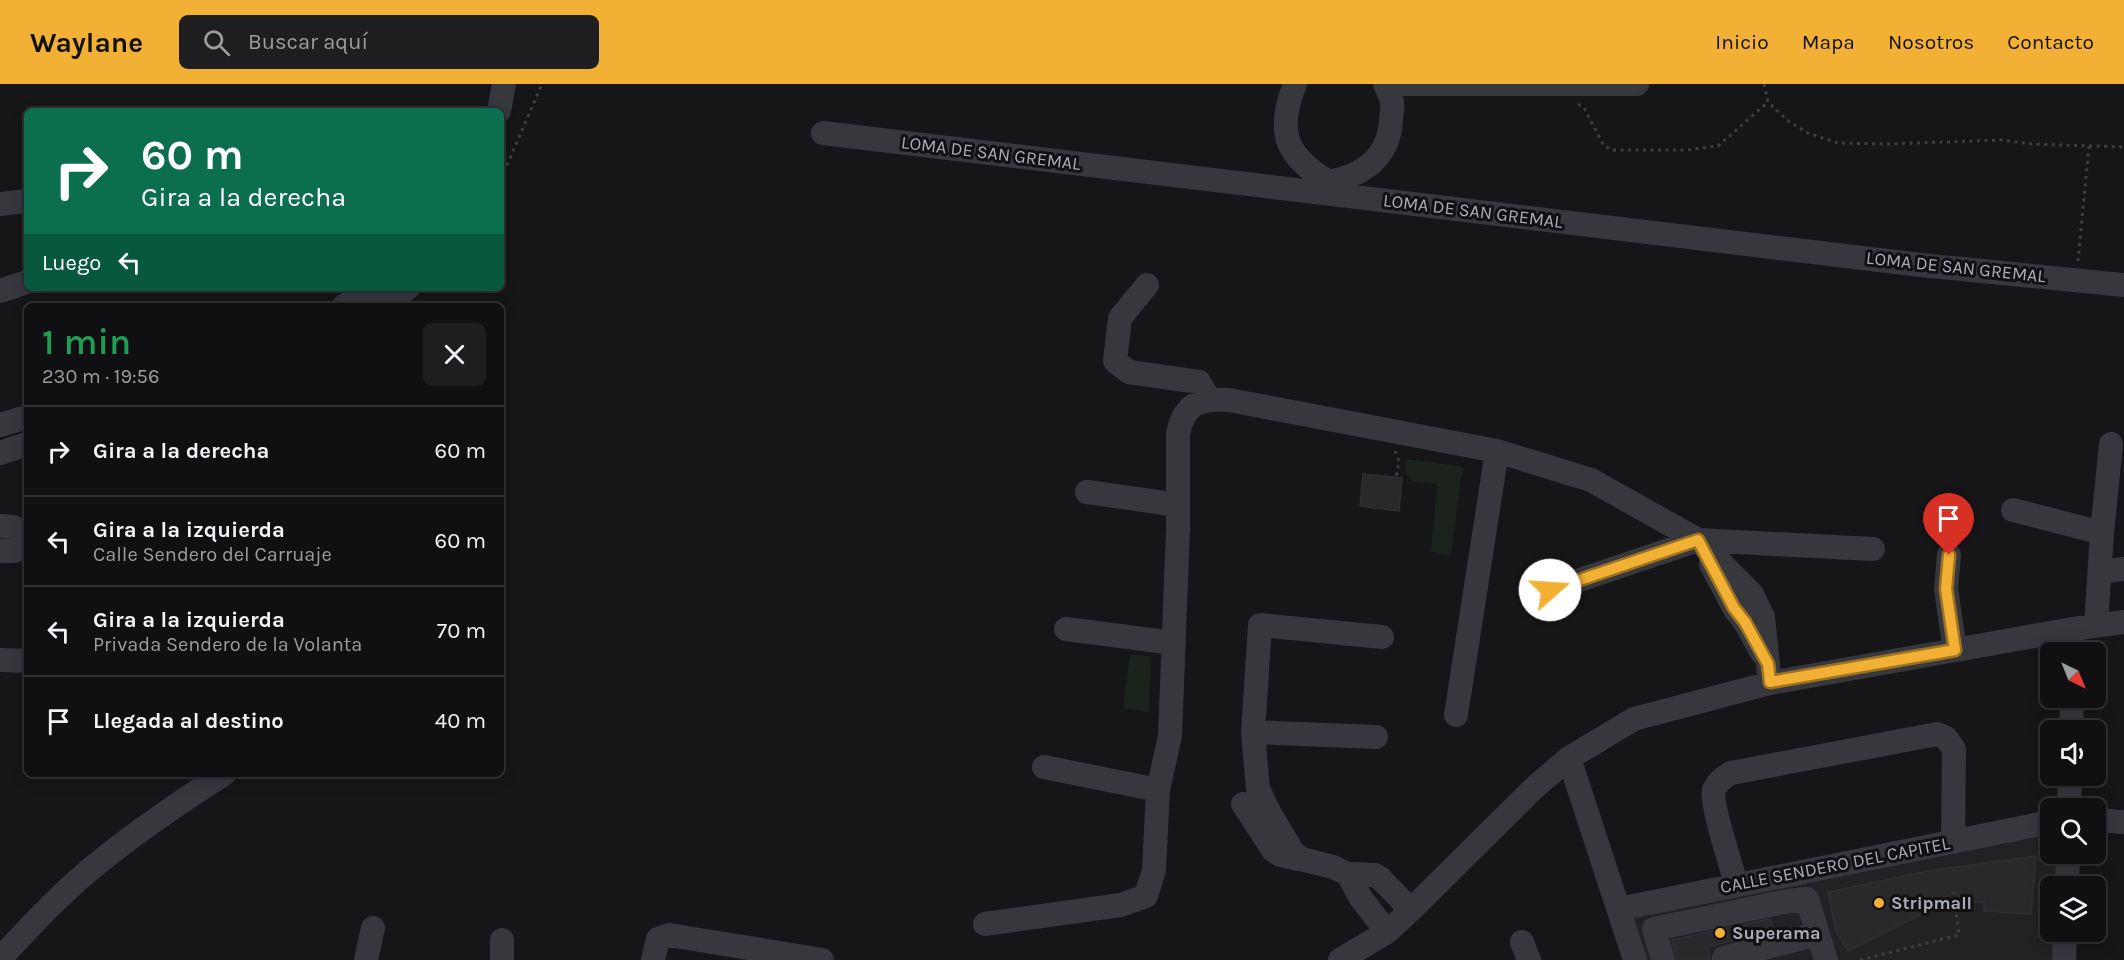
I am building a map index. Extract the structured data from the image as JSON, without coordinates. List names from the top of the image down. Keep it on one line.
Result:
{"streets":{"street":["LOMA DE SAN GREMAL","CALLE SENDERO DEL CAPITEL"]},"places":["Stripmall","Superama"],"north":"bottom right","page":{"header":"Waylane","search":"Buscar aquí","nav":["Inicio","Mapa","Nosotros","Contacto"],"turn":["60 m","Gira a la derecha"],"then":"Luego","heading":["1 min","230 m · 19:56"],"list":[{"name":"Gira a la derecha","value":"60 m"},{"name":"Gira a la izquierda","note":"Calle Sendero del Carruaje","value":"60 m"},{"name":"Gira a la izquierda","note":"Privada Sendero de la Volanta","value":"70 m"},{"name":"Llegada al destino","value":"40 m"}]}}
